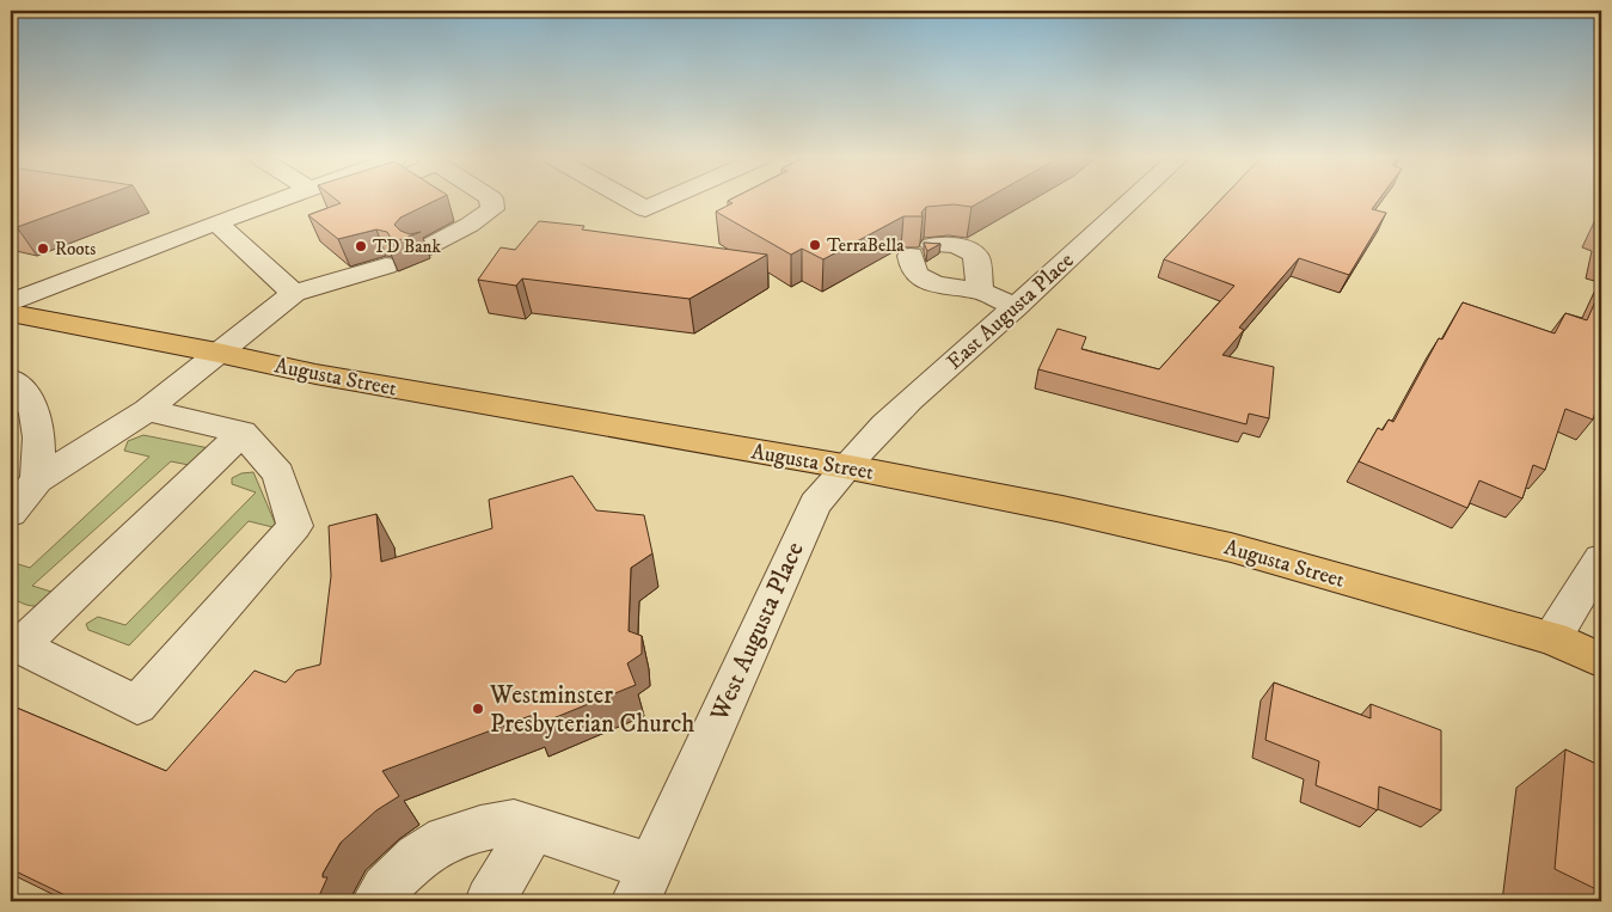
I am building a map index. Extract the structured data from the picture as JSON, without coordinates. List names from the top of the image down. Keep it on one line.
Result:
{"streets":{"main road":["Augusta Street"],"street":["East Augusta Place","West Augusta Place"]},"crossings":[["East Augusta Place","Augusta Street"],["East Augusta Place","West Augusta Place"],["Augusta Street","West Augusta Place"]],"places":["TerraBella","TD Bank","Roots","Westminster Presbyterian Church"]}
